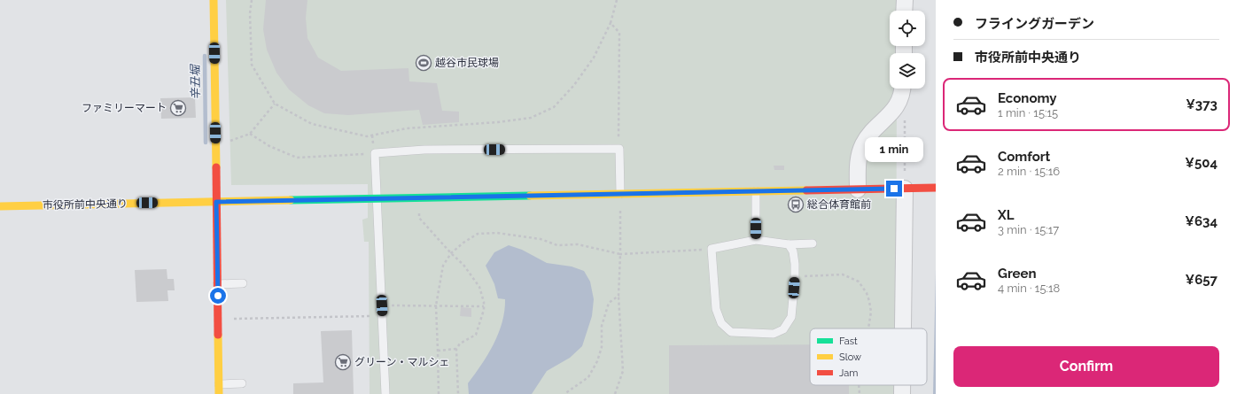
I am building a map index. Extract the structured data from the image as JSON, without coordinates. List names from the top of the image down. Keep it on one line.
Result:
{"streets":{"street":["市役所前中央通り"]},"water":["辛丑堀"],"places":{"sports":["越谷市民球場"],"supermarket":["ファミリーマート","グリーン・マルシェ"],"bus stop":["総合体育館前"]},"legend":["Fast","Slow","Jam"],"page":{"banner":["フライングガーデン","市役所前中央通り"],"list":[{"name":"Economy","note":"1 min · 15:15","value":"¥373"},{"name":"Comfort","note":"2 min · 15:16","value":"¥504"},{"name":"XL","note":"3 min · 15:17","value":"¥634"},{"name":"Green","note":"4 min · 15:18","value":"¥657"}],"bubble":"1 min","buttons":"Confirm"}}
